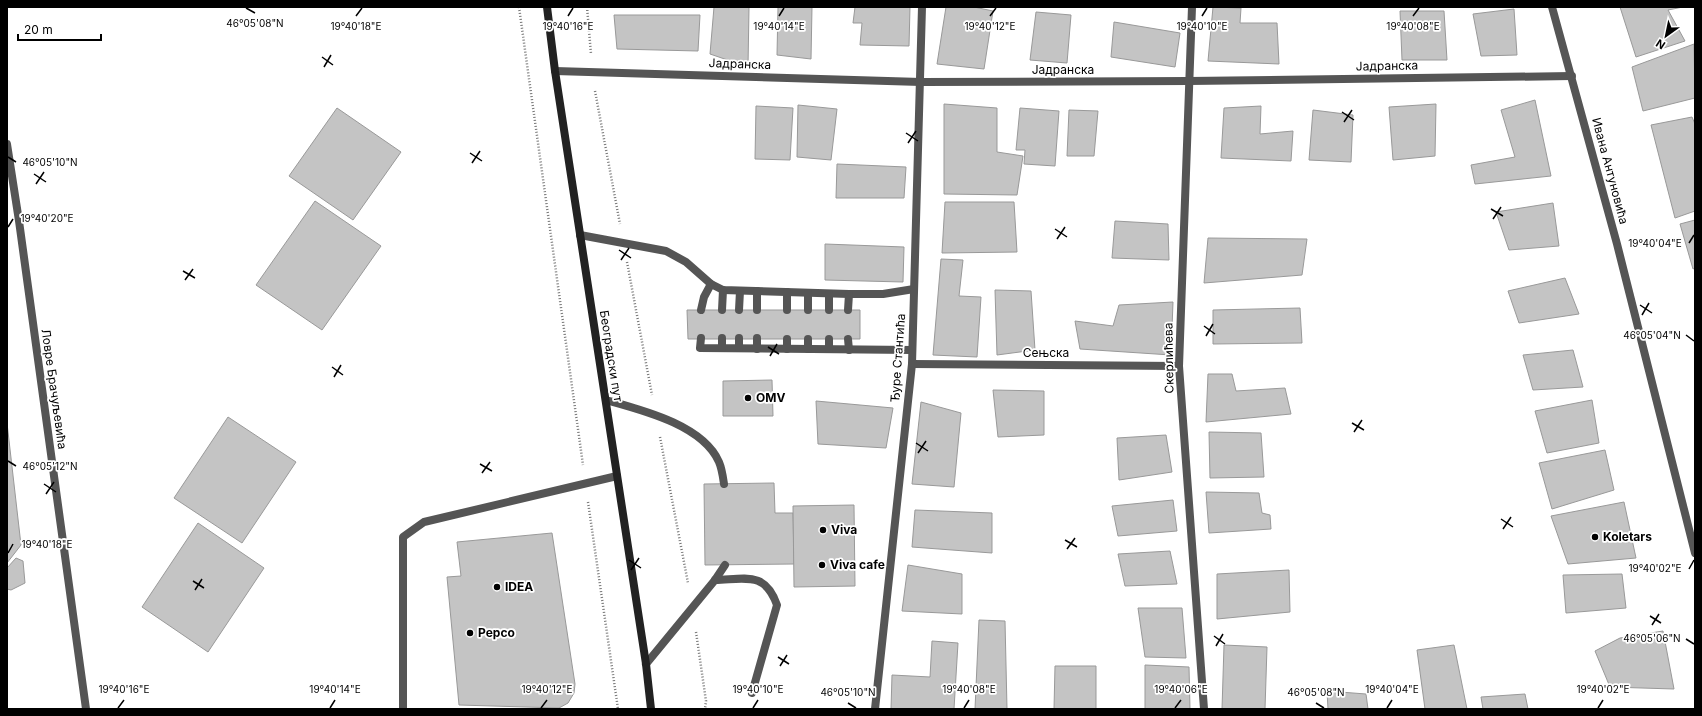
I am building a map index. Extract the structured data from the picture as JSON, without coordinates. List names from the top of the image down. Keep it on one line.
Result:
{"streets":{"main road":["Београдски пут"],"street":["Јадранска","Ивана Антуновића","Сењска","Ђуре Стантића","Скерлићева","Ловре Брачуљевића"]},"crossings":[["Јадранска","Ивана Антуновића"],["Јадранска","Београдски пут"],["Јадранска","Ђуре Стантића"],["Јадранска","Скерлићева"],["Сењска","Ђуре Стантића"],["Сењска","Скерлићева"]],"places":["OMV","Viva","Koletars","Viva cafe","IDEA","Pepco"],"scale_bar":"20 m","north":"bottom left","coordinates":["46°05'08\"N","19°40'10\"E","19°40'18\"E","19°40'16\"E","19°40'14\"E","19°40'12\"E","19°40'08\"E","46°05'10\"N","19°40'20\"E","19°40'04\"E","46°05'04\"N","46°05'12\"N","19°40'02\"E","46°05'06\"N","19°40'06\"E"]}
